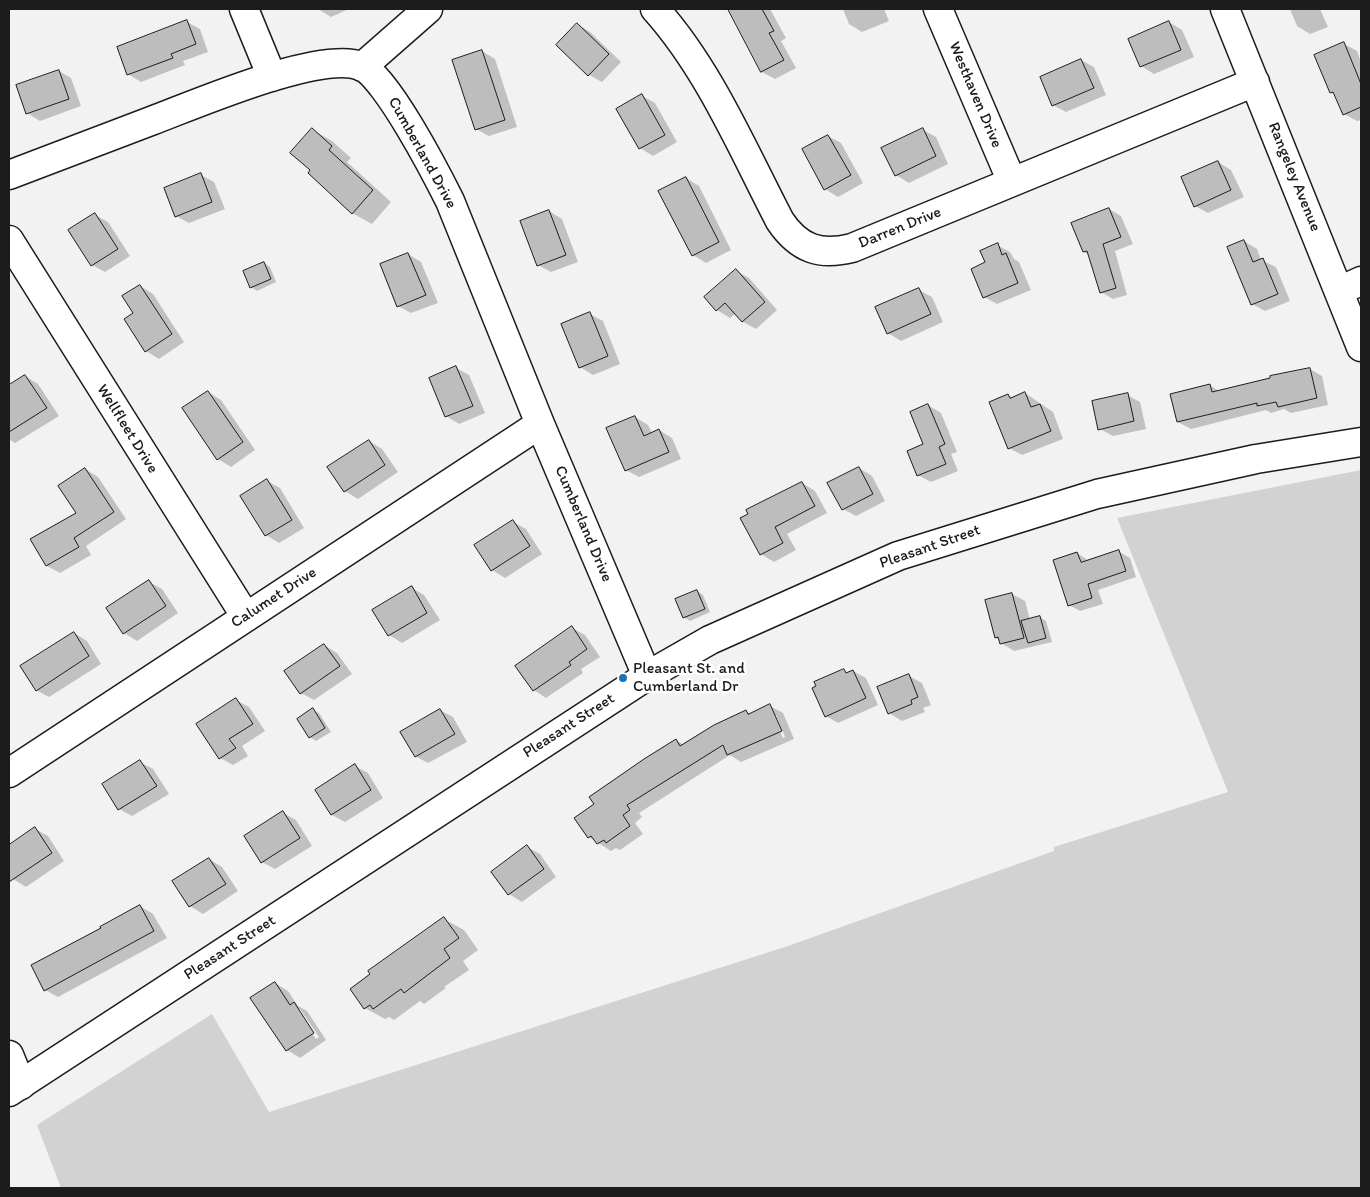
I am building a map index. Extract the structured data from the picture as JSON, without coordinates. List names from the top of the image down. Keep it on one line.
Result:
{"streets":{"street":["Westhaven Drive","Cumberland Drive","Rangeley Avenue","Darren Drive","Wellfleet Drive","Pleasant Street","Calumet Drive"]},"crossings":[["Westhaven Drive","Darren Drive"],["Cumberland Drive","Pleasant Street"],["Cumberland Drive","Calumet Drive"],["Rangeley Avenue","Darren Drive"],["Wellfleet Drive","Calumet Drive"]],"places":["Pleasant St. and Cumberland Dr"]}
